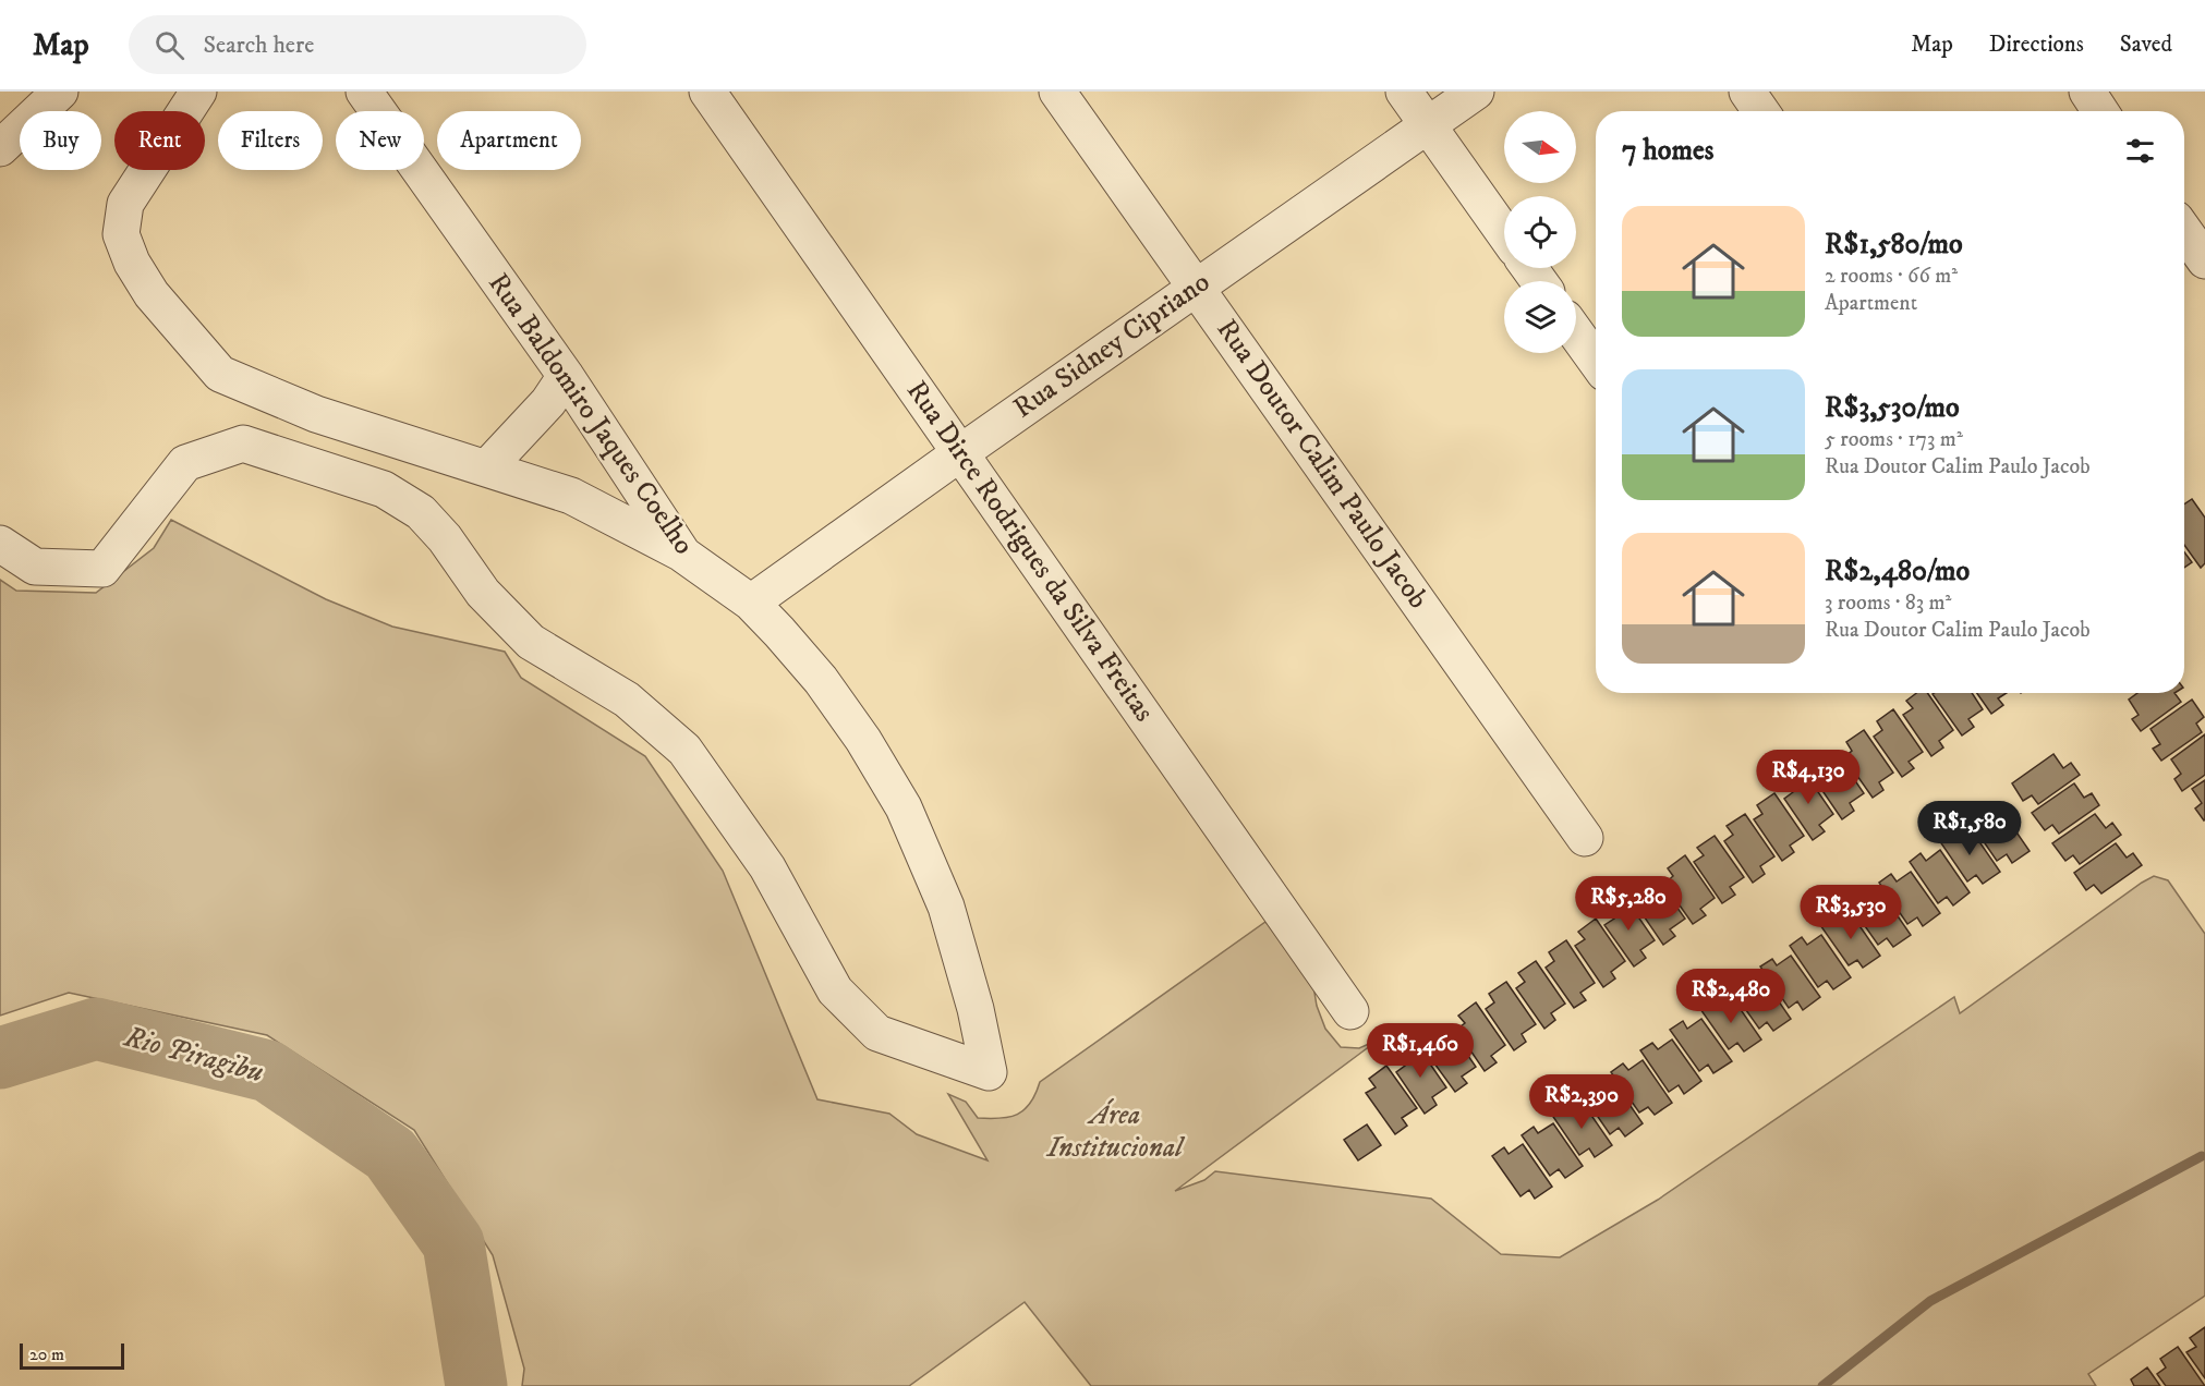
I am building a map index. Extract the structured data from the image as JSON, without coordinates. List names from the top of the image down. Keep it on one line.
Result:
{"streets":{"street":["Rua Sidney Cipriano","Rua Baldomiro Jaques Coelho","Rua Doutor Calim Paulo Jacob","Rua Dirce Rodrigues da Silva Freitas"]},"crossings":[["Rua Sidney Cipriano","Rua Baldomiro Jaques Coelho"],["Rua Sidney Cipriano","Rua Doutor Calim Paulo Jacob"],["Rua Sidney Cipriano","Rua Dirce Rodrigues da Silva Freitas"]],"water":["Rio Piragibu"],"parks":["Área Institucional"],"scale_bar":"20 m","north":"right","page":{"header":"Map","search":"Search here","nav":["Map","Directions","Saved"],"chip":["Buy","Rent","Filters","New","Apartment"],"heading":"7 homes","list":[{"name":"R$1,580/mo","note":"2 rooms · 66 m² · Apartment"},{"name":"R$3,530/mo","note":"5 rooms · 173 m² · Rua Doutor Calim Paulo Jacob"},{"name":"R$2,480/mo","note":"3 rooms · 83 m² · Rua Doutor Calim Paulo Jacob"}],"price":["R$4,130","R$1,580","R$5,280","R$3,530","R$2,480","R$1,460","R$2,390"],"scale":"20 m"}}
